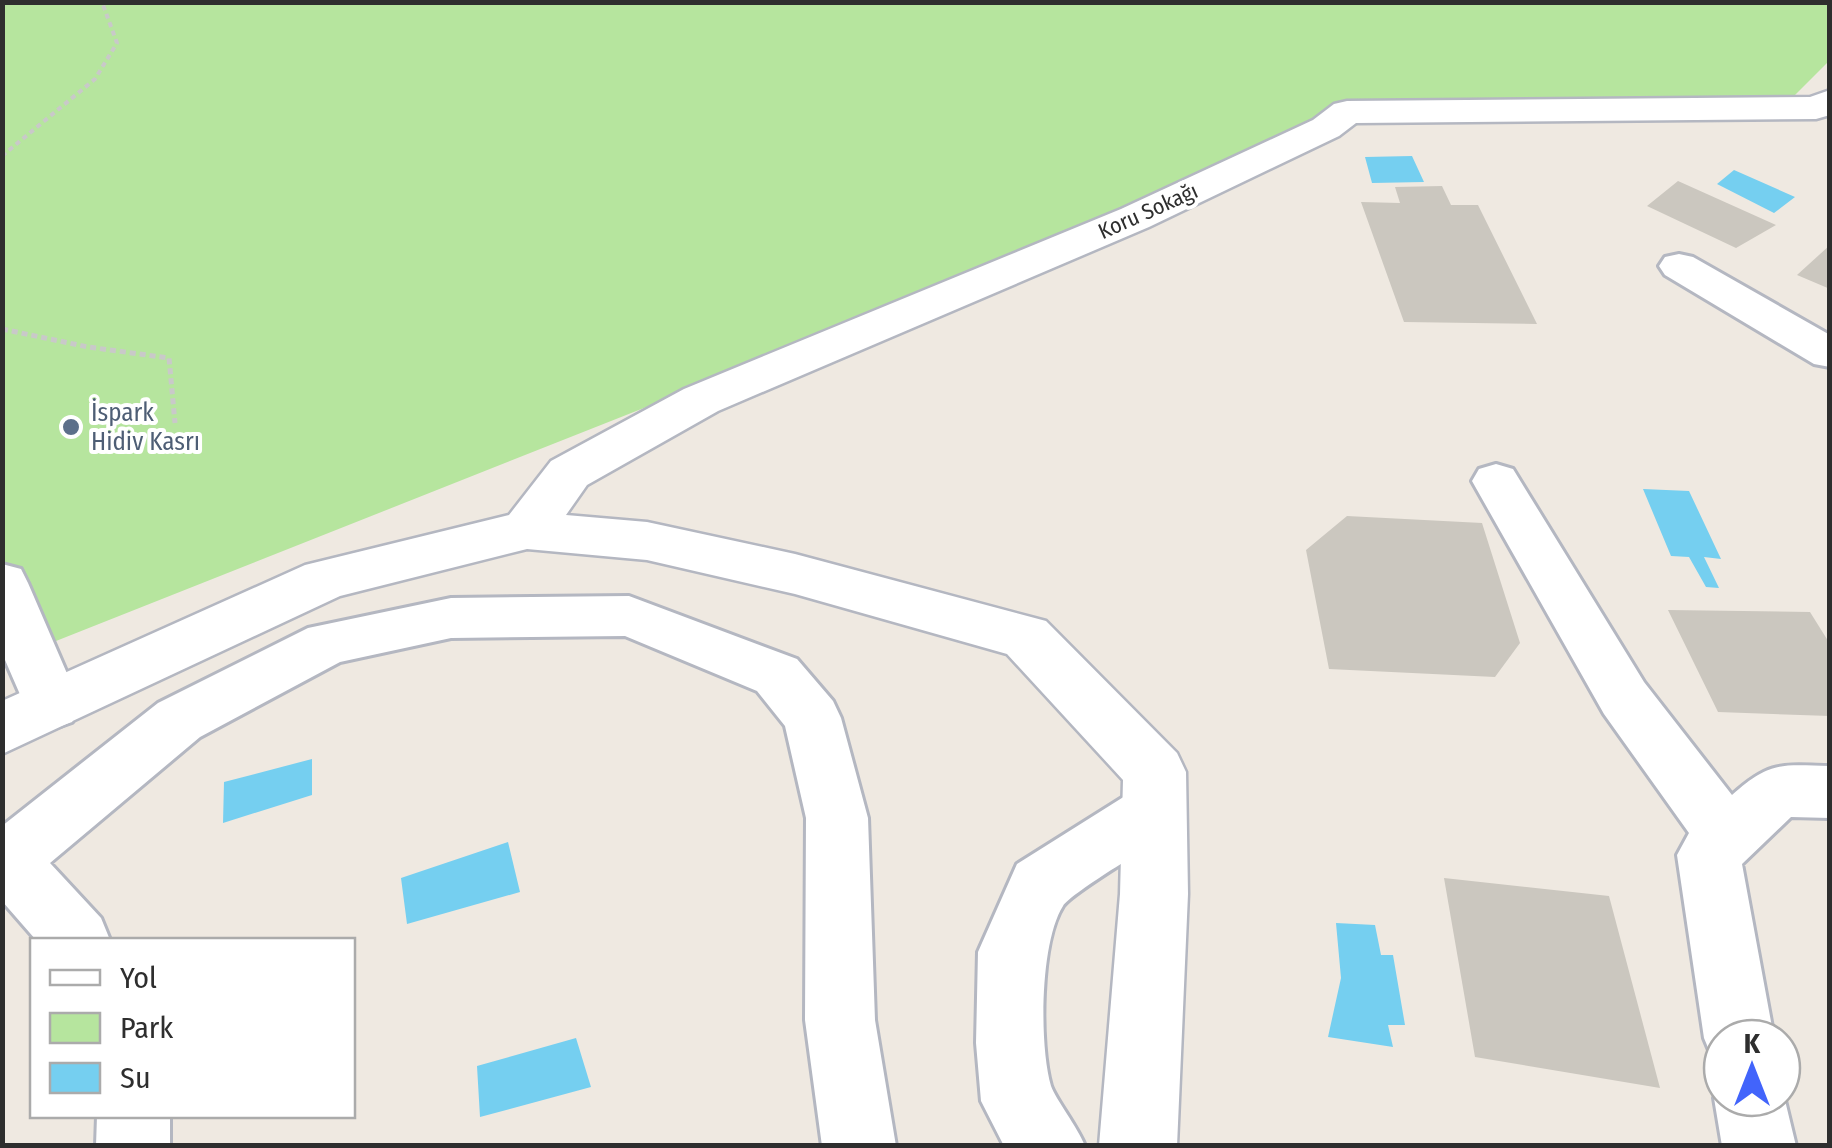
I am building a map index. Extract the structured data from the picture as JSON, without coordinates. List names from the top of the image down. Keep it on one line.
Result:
{"streets":{"street":["Koru Sokağı"]},"places":["İspark Hidiv Kasrı"],"legend":["Yol","Park","Su"],"north":"top"}
